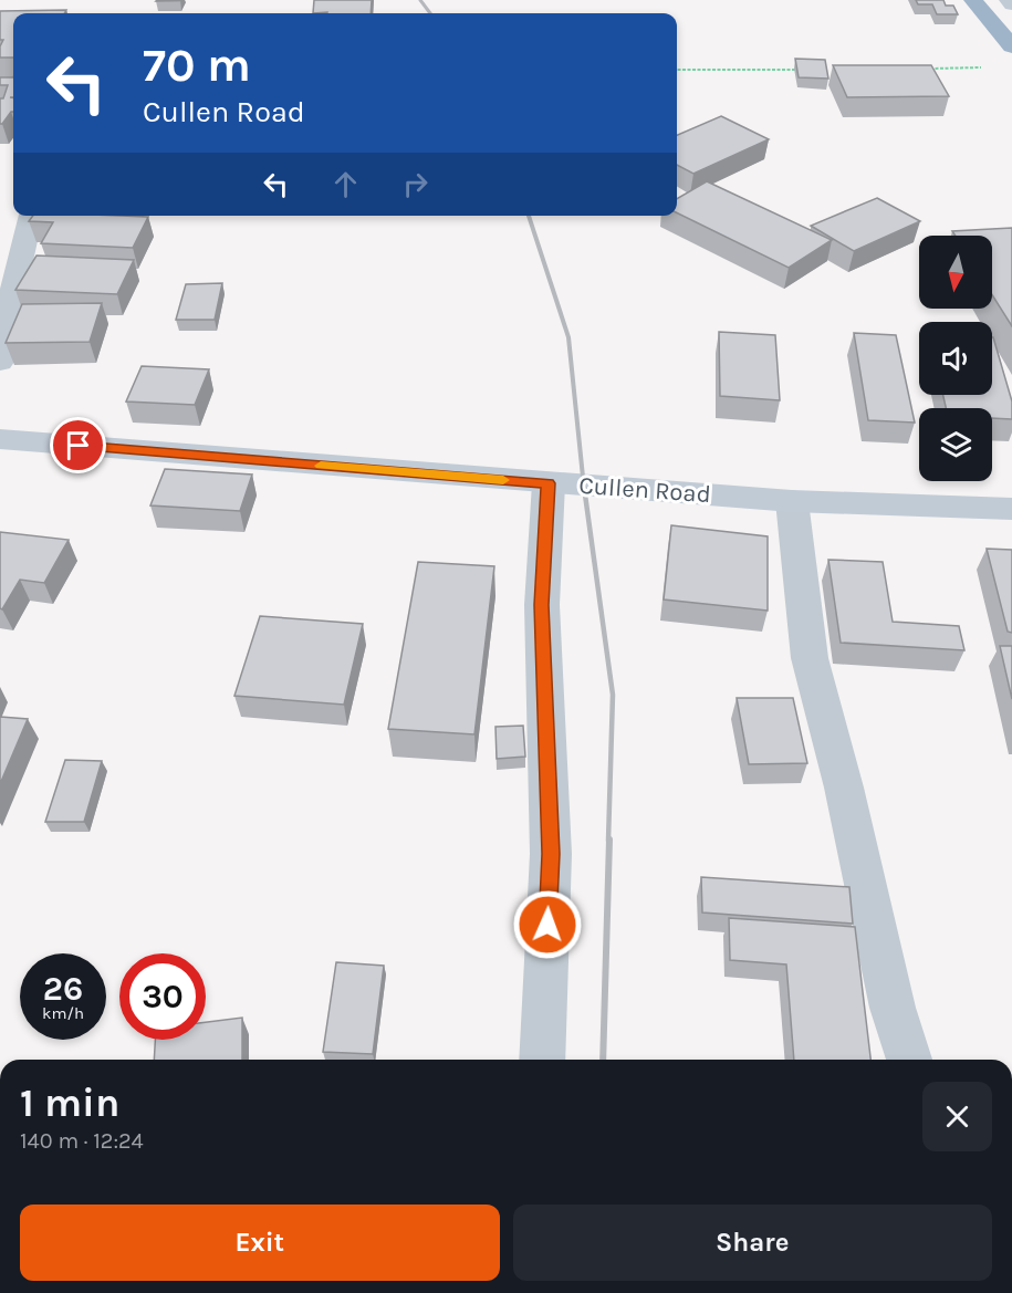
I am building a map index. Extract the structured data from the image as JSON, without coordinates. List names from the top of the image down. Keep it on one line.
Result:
{"streets":{"main road":["Cullen Road"]},"north":"bottom","page":{"turn":["70 m","Cullen Road"],"speed":"26 km/h","limit":"30","heading":["1 min","140 m · 12:24"],"buttons":["Exit","Share"]}}
